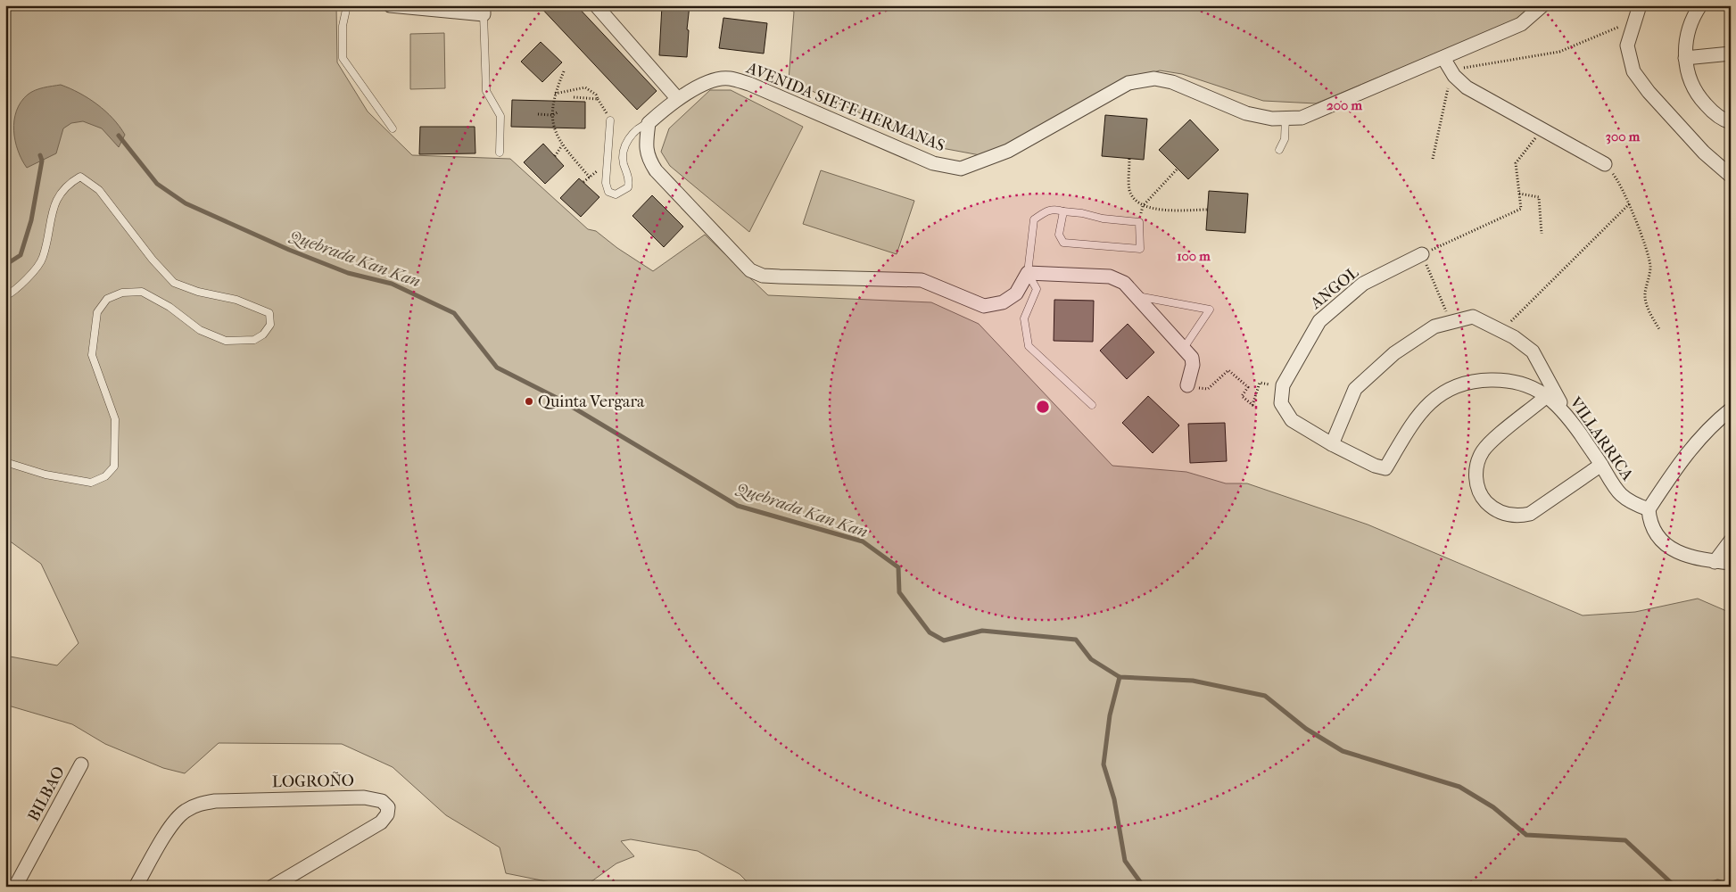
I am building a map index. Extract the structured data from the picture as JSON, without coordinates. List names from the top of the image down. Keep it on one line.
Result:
{"streets":{"street":["AVENIDA SIETE HERMANAS","ANGOL","VILLARRICA","LOGROÑO","BILBAO"]},"crossings":[["ANGOL","VILLARRICA"]],"water":["Quebrada Kan Kan"],"places":["Quinta Vergara"],"rings":["200 m","300 m","100 m"]}
